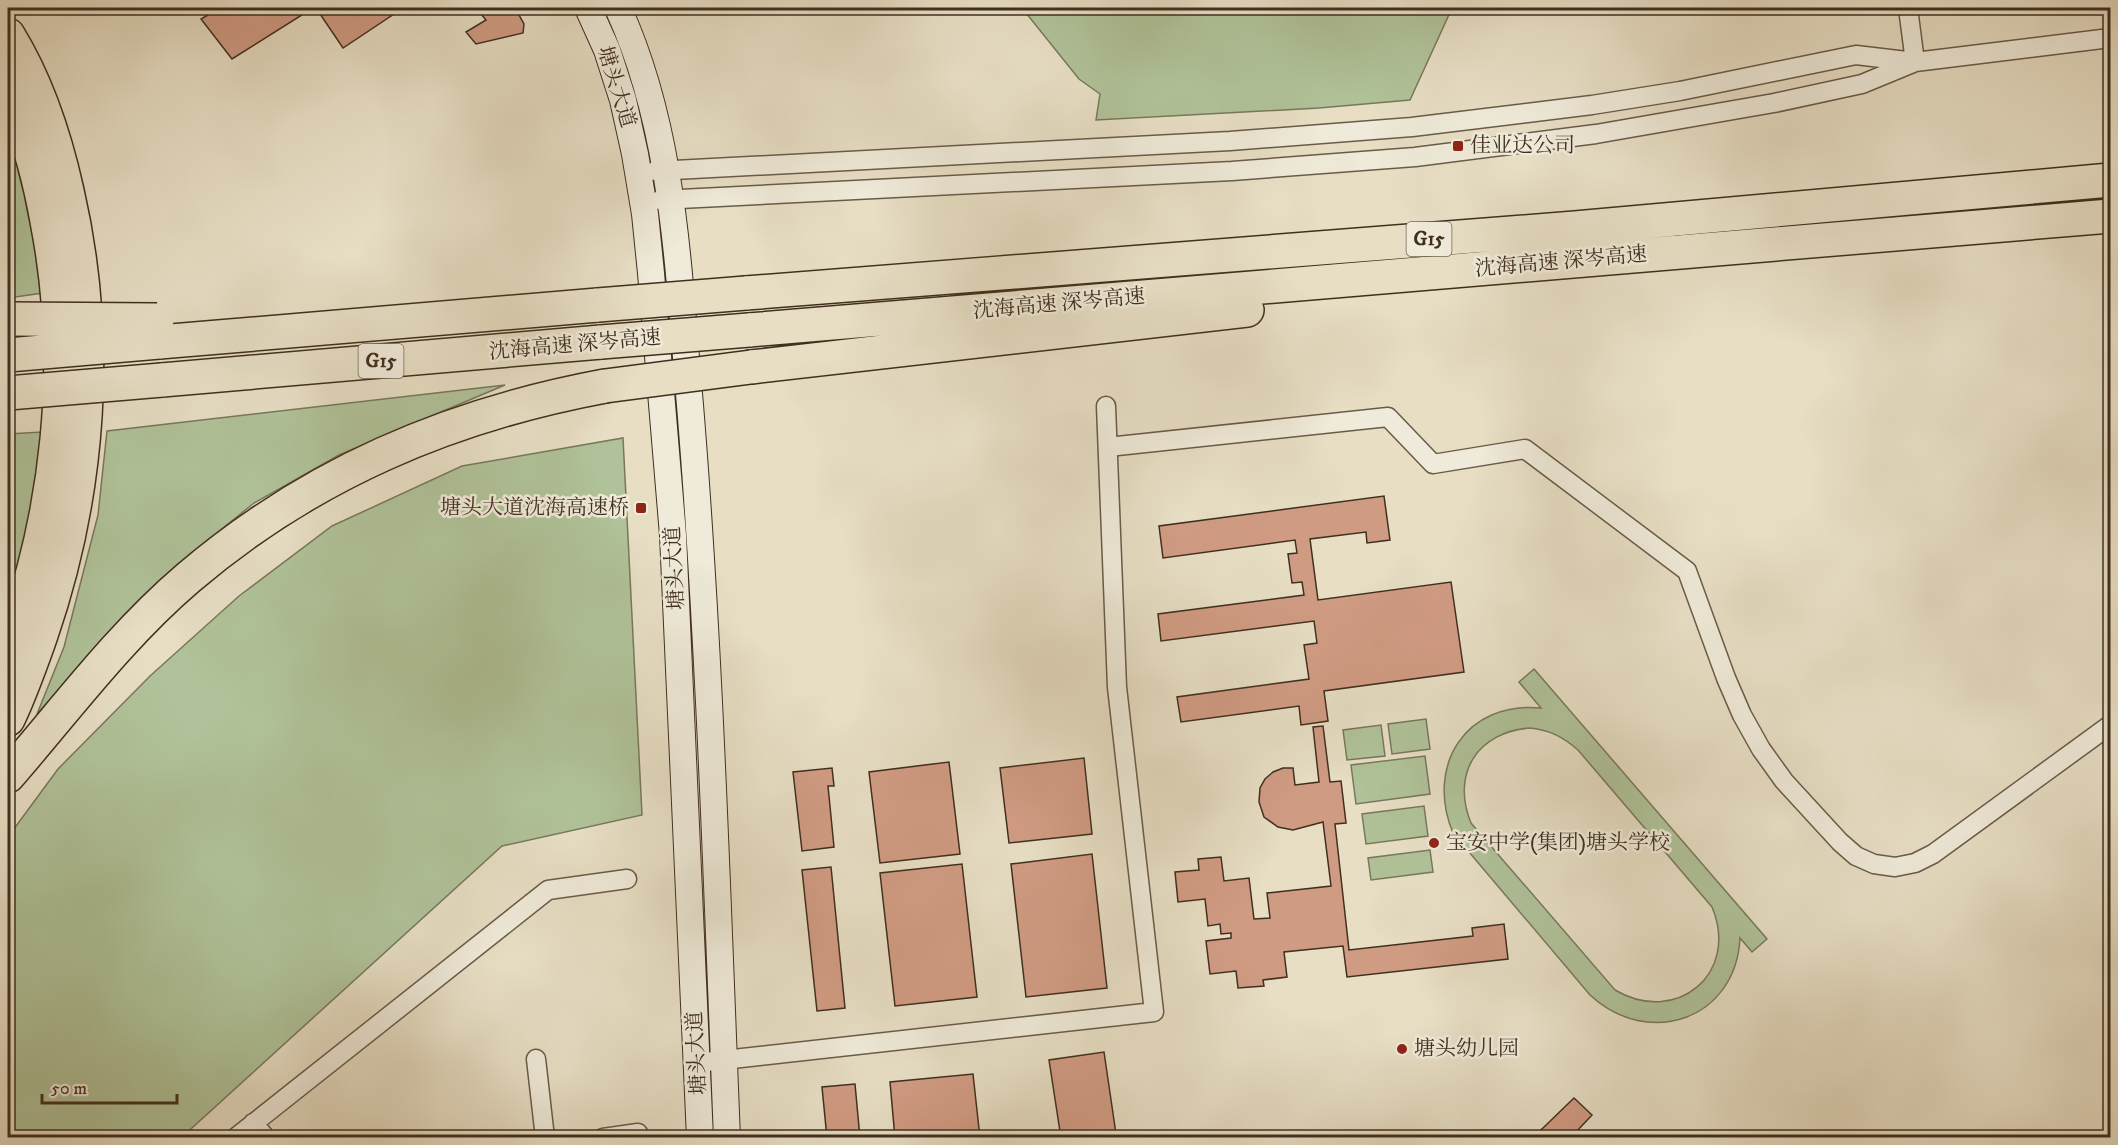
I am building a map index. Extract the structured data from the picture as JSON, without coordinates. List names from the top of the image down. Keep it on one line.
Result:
{"streets":{"highway":["G15","沈海高速 深岑高速"],"main road":["塘头大道"]},"places":{"transit":["佳业达公司","塘头大道沈海高速桥"],"other":["宝安中学(集团)塘头学校","塘头幼儿园"]},"scale_bar":"50 m"}
